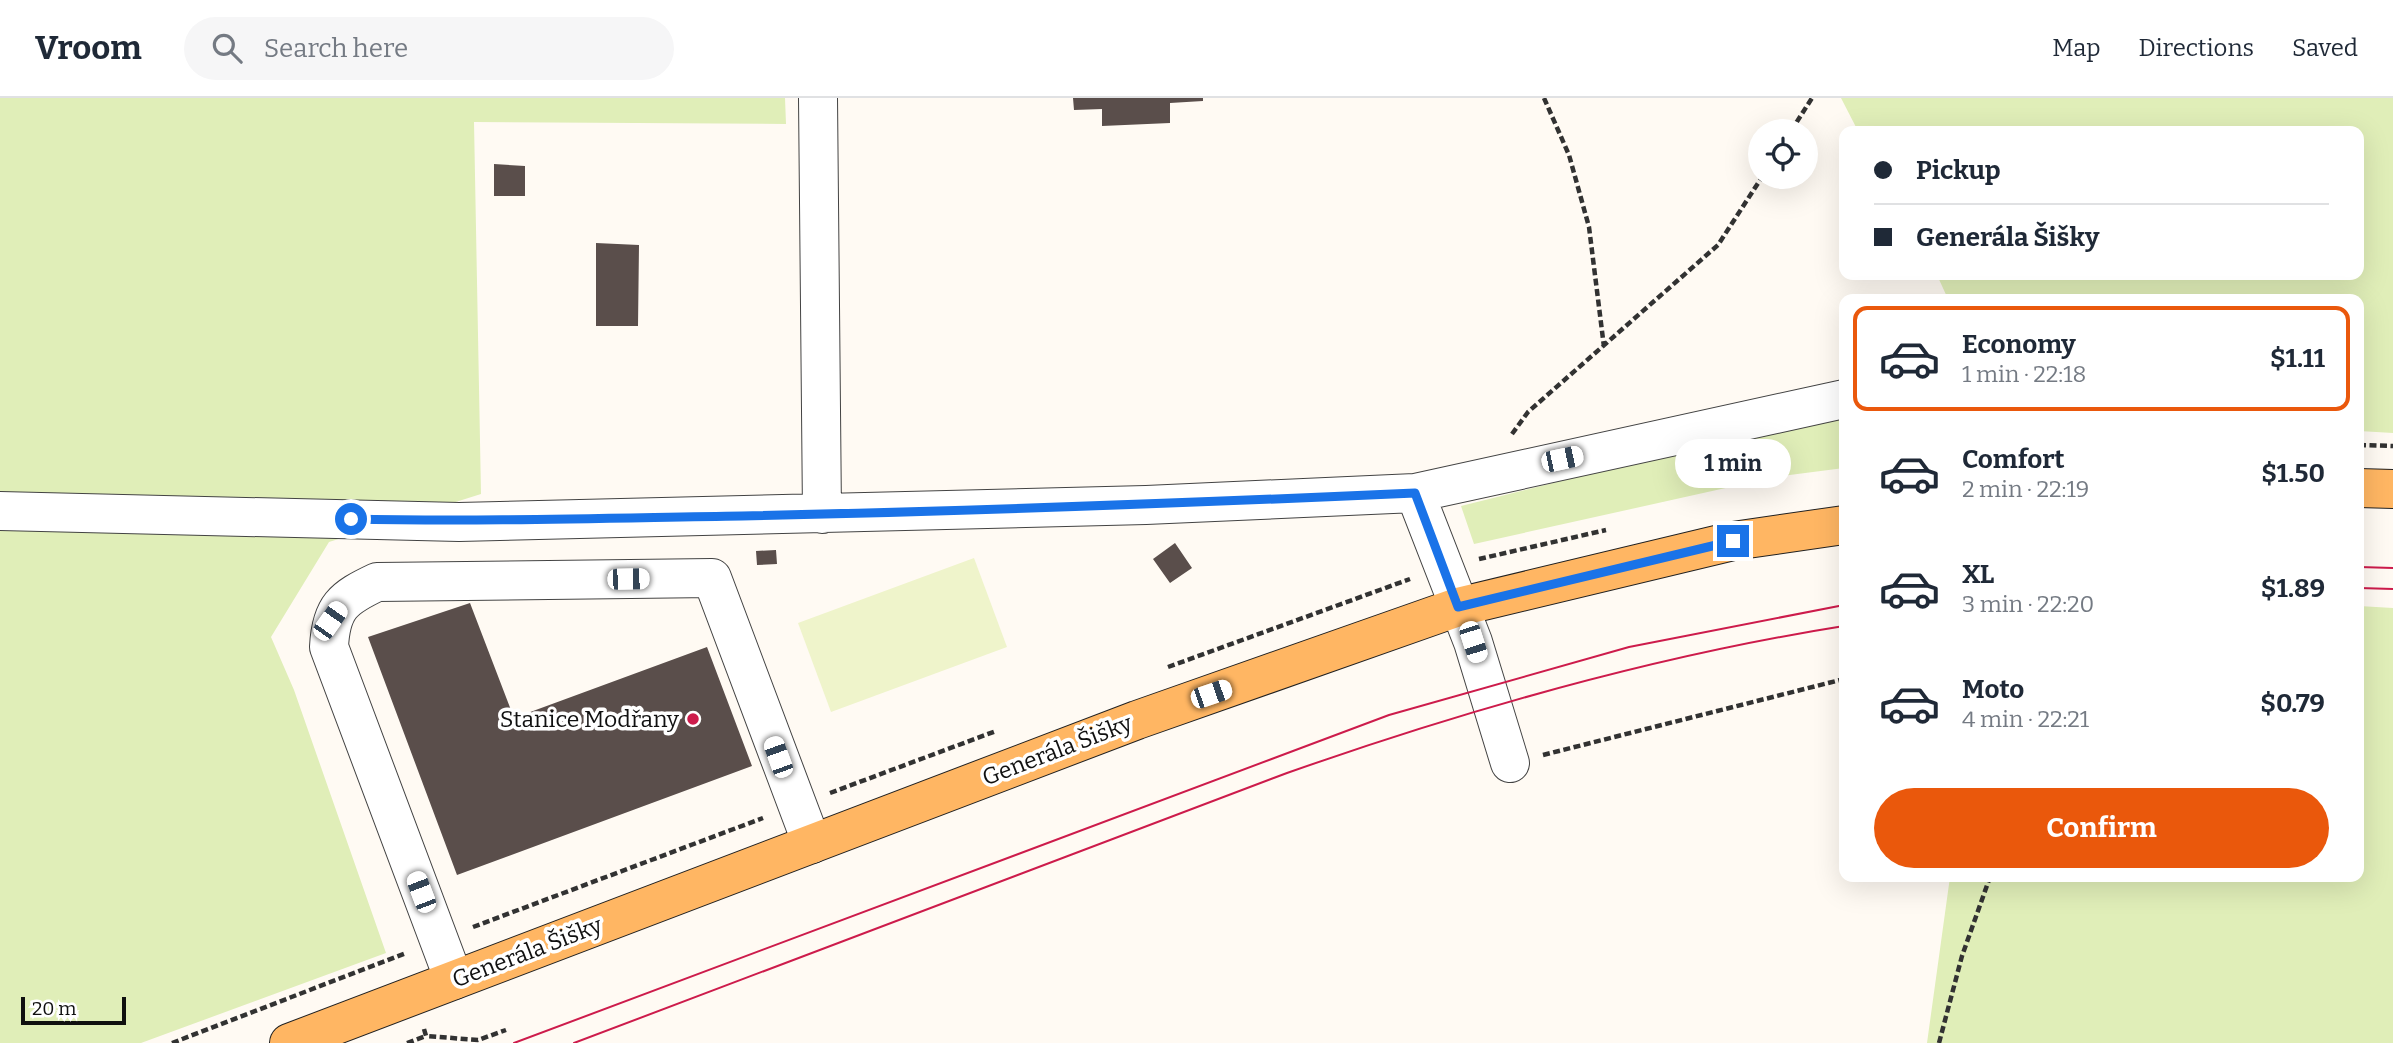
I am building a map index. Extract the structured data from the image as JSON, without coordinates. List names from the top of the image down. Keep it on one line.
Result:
{"streets":{"main road":["Generála Šišky"]},"places":["Stanice Modřany"],"scale_bar":"20 m","page":{"header":"Vroom","search":"Search here","nav":["Map","Directions","Saved"],"banner":["Pickup","Generála Šišky"],"list":[{"name":"Economy","note":"1 min · 22:18","value":"$1.11"},{"name":"Comfort","note":"2 min · 22:19","value":"$1.50"},{"name":"XL","note":"3 min · 22:20","value":"$1.89"},{"name":"Moto","note":"4 min · 22:21","value":"$0.79"}],"bubble":"1 min","buttons":"Confirm","scale":"20 m"}}
